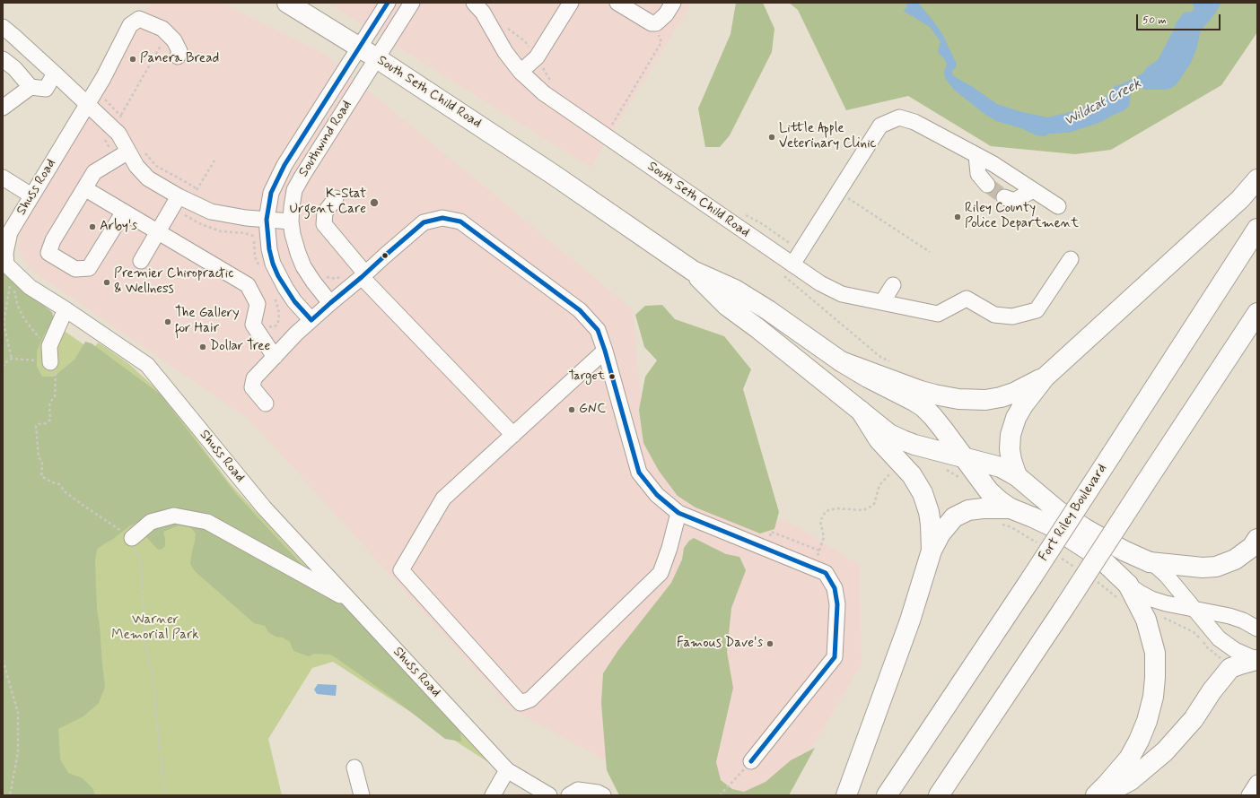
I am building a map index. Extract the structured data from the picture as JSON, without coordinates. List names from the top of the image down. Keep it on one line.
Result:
{"streets":{"main road":["South Seth Child Road","Fort Riley Boulevard"],"street":["Southwind Road","Shuss Road"]},"crossings":[["South Seth Child Road","Southwind Road"]],"water":["Wildcat Creek"],"parks":["Warner Memorial Park"],"places":["Panera Bread","Little Apple Veterinary Clinic","K-Stat Urgent Care","Riley County Police Department","Arby's","Premier Chiropractic & Wellness","The Gallery for Hair","Dollar Tree","Target","GNC","Famous Dave's"],"scale_bar":"50 m"}
